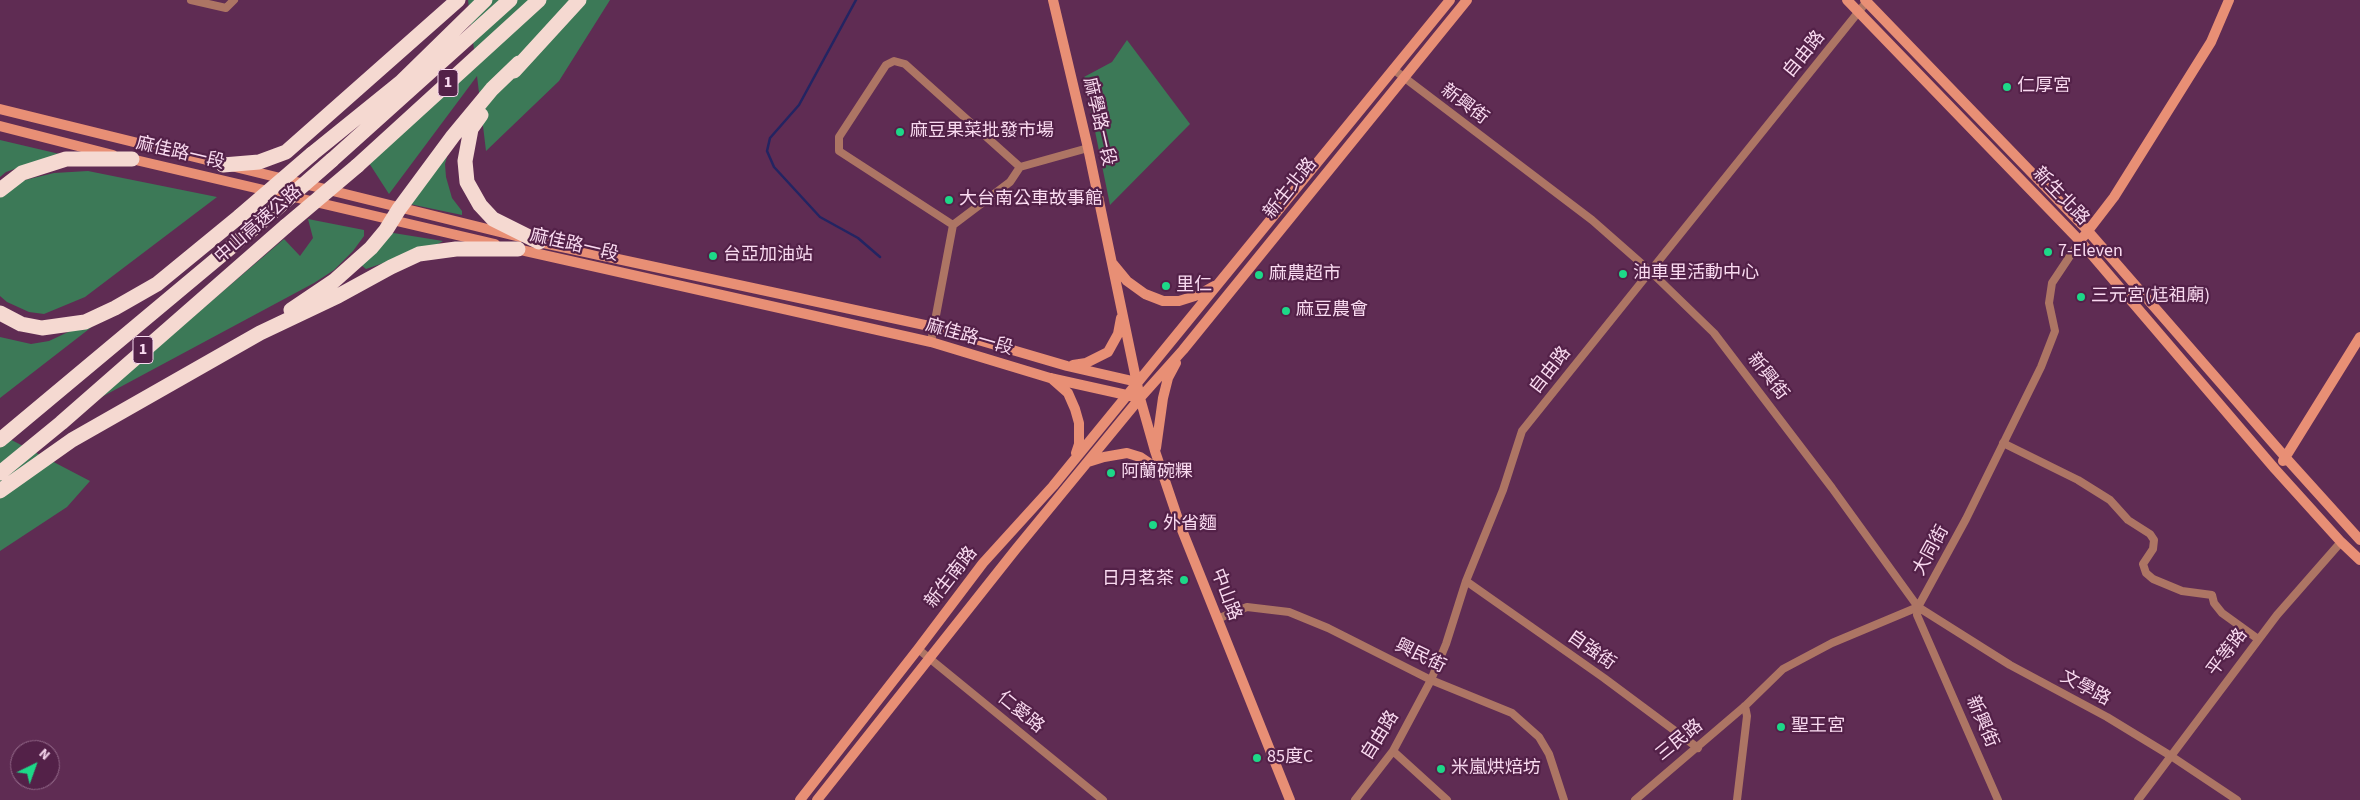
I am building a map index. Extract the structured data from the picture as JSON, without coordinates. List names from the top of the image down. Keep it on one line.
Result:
{"streets":{"highway":["1","中山高速公路"],"main road":["麻學路一段","麻佳路一段","新生北路","新生南路","中山路","平等路"],"street":["自由路","新興街","大同街","自強街","興民街","文學路","仁愛路","三民路"]},"crossings":[["自由路","新興街"],["自由路","新生北路"],["自由路","自強街"],["自由路","興民街"],["新興街","新生北路"],["新興街","大同街"],["新興街","文學路"],["麻學路一段","麻佳路一段"],["麻學路一段","新生北路"],["麻學路一段","新生南路"],["麻學路一段","中山路"],["麻佳路一段","新生北路"],["麻佳路一段","新生南路"],["麻佳路一段","中山路"],["新生北路","大同街"],["新生北路","新生南路"],["新生北路","中山路"],["新生北路","平等路"],["大同街","文學路"],["新生南路","中山路"],["新生南路","仁愛路"],["中山路","興民街"],["自強街","三民路"],["平等路","文學路"]],"places":["仁厚宮","麻豆果菜批發市場","大台南公車故事館","7-Eleven","台亞加油站","油車里活動中心","麻農超市","里仁","三元宮(尪祖廟)","麻豆農會","阿蘭碗粿","外省麵","日月茗茶","聖王宮","85度C","米嵐烘焙坊"],"north":"top right"}
